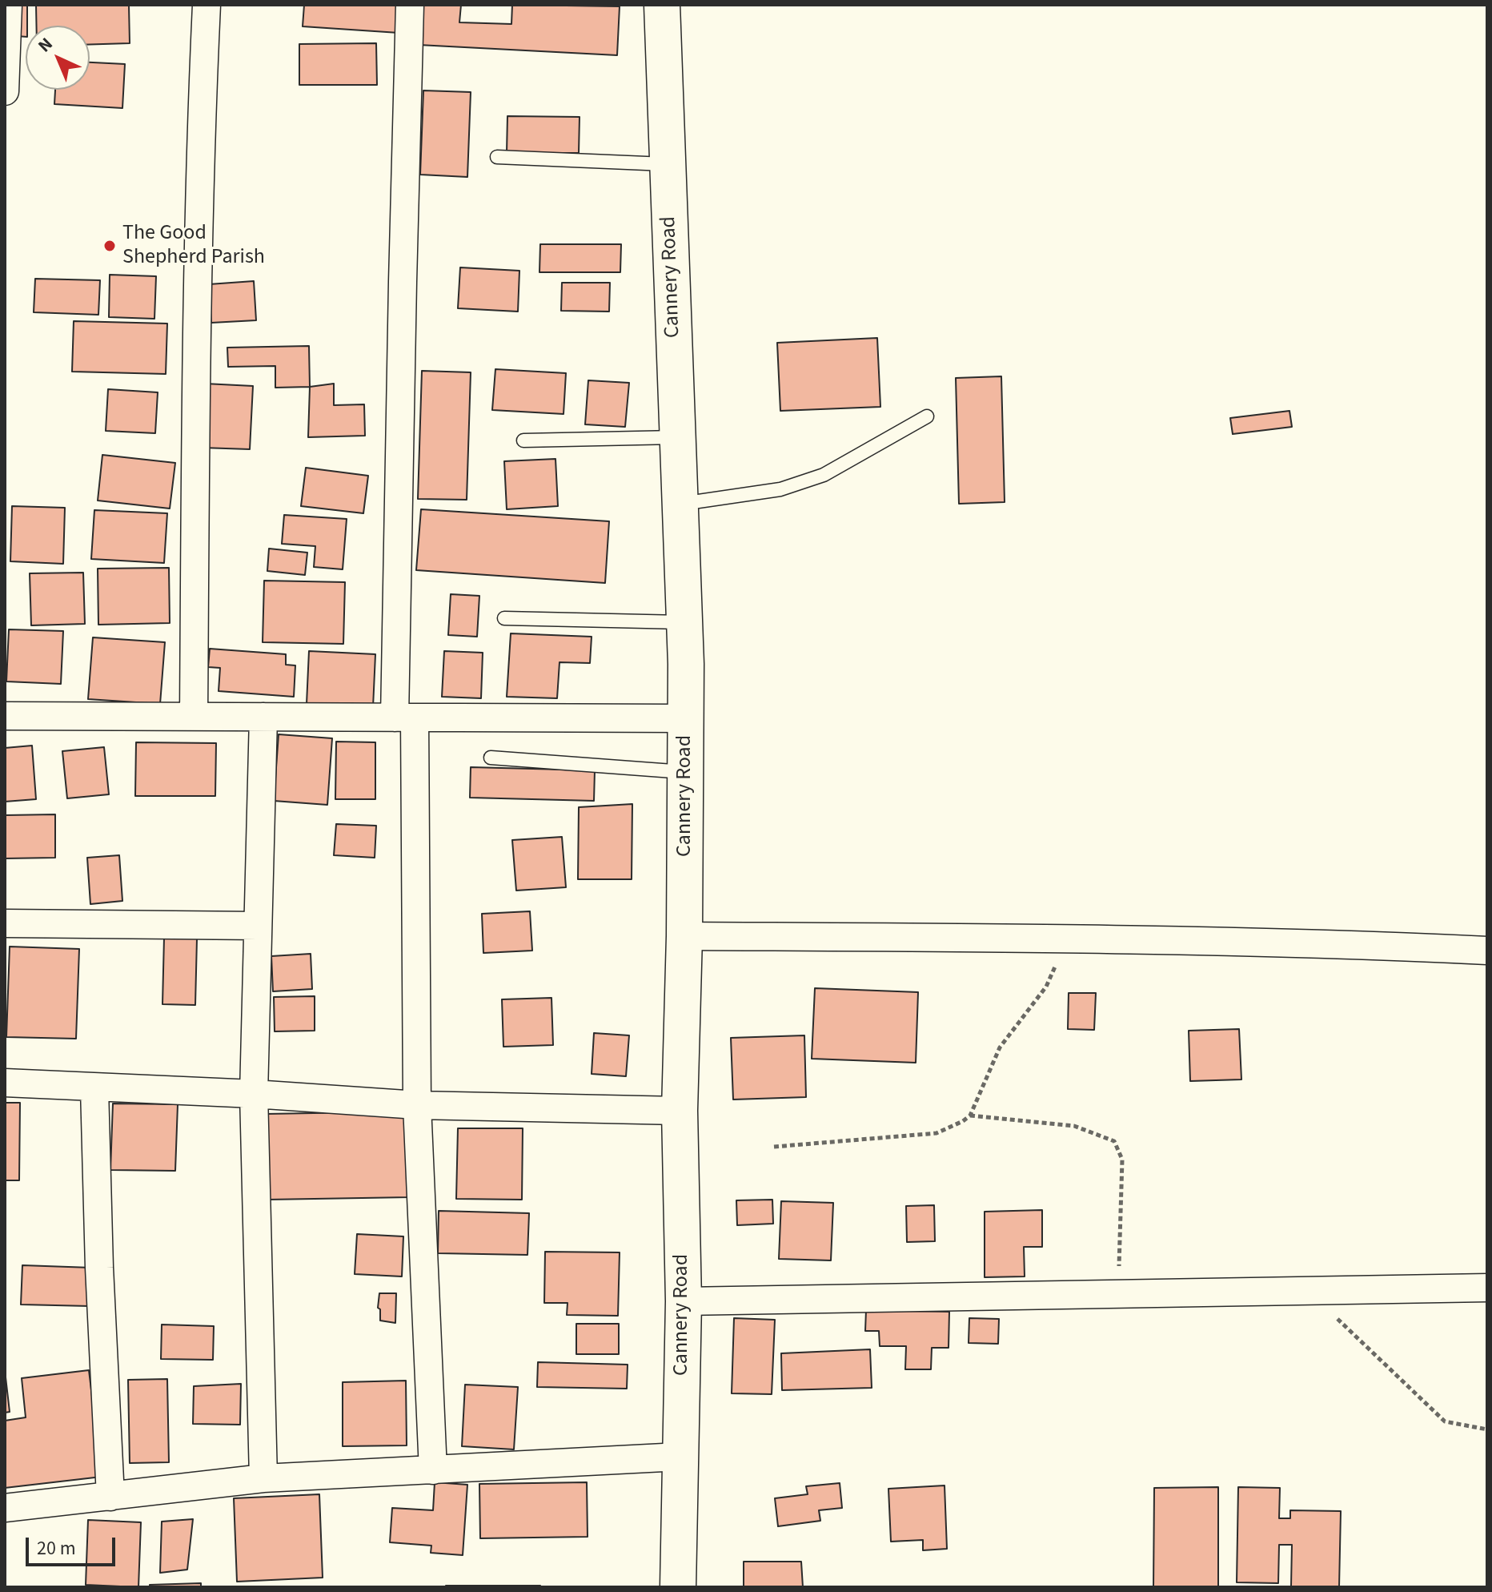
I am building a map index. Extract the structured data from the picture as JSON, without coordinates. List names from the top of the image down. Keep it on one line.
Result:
{"streets":{"main road":["Cannery Road"]},"places":["The Good Shepherd Parish"],"scale_bar":"20 m","north":"top left"}
